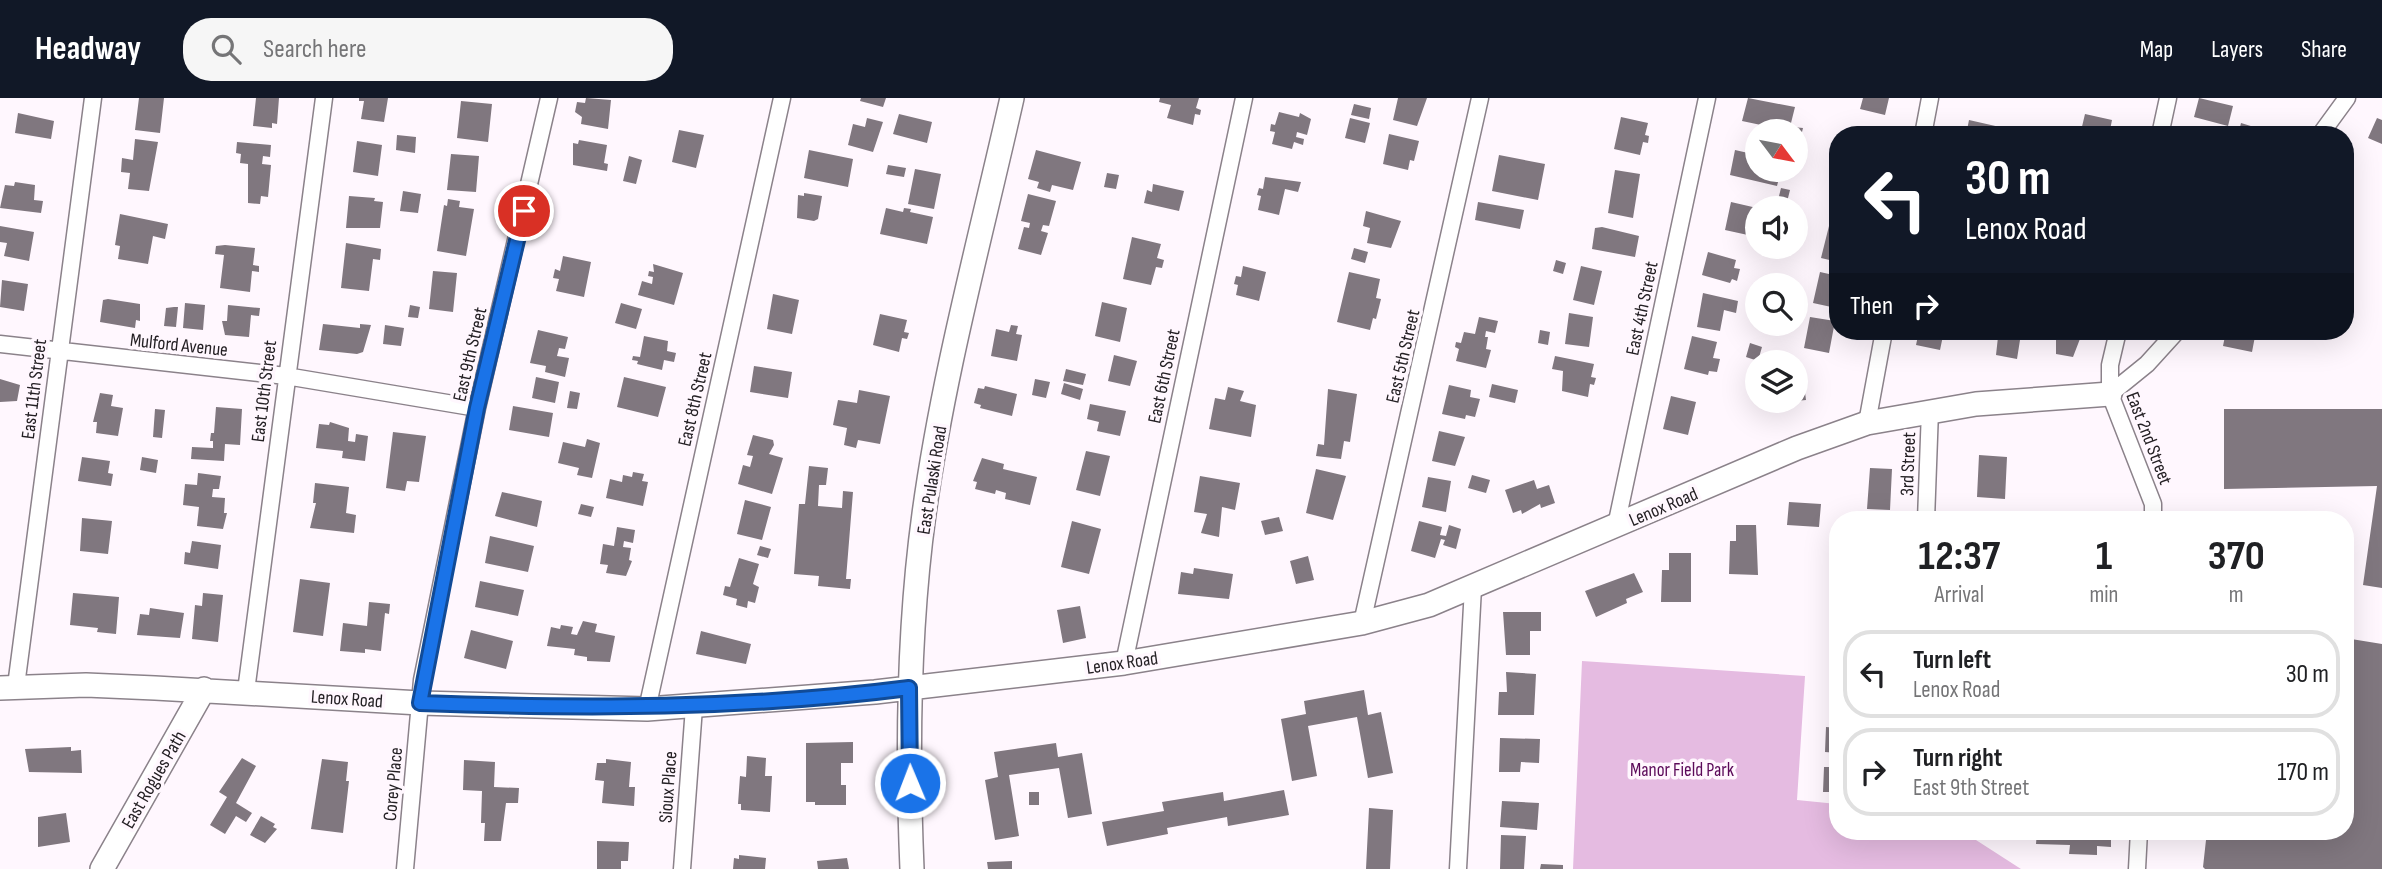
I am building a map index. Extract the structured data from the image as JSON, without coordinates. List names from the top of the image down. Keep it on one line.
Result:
{"streets":{"street":["East 4th Street","Mulford Avenue","East 9th Street","East 5th Street","East 6th Street","East 11th Street","East 10th Street","East 8th Street","East 2nd Street","3rd Street","East Pulaski Road","Lenox Road","East Rogues Path","Corey Place","Sioux Place"]},"crossings":[["East 4th Street","Lenox Road"],["Mulford Avenue","East 9th Street"],["Mulford Avenue","East 11th Street"],["Mulford Avenue","East 10th Street"],["East 9th Street","Lenox Road"],["East 9th Street","Corey Place"],["East 5th Street","Lenox Road"],["East 6th Street","Lenox Road"],["East 11th Street","Lenox Road"],["East 10th Street","Lenox Road"],["East 8th Street","Lenox Road"],["East 2nd Street","Lenox Road"],["3rd Street","Lenox Road"],["East Pulaski Road","Lenox Road"],["Lenox Road","East Rogues Path"],["Lenox Road","Corey Place"],["Lenox Road","Sioux Place"]],"parks":["Manor Field Park"],"north":"bottom right","page":{"header":"Headway","search":"Search here","nav":["Map","Layers","Share"],"turn":["30 m","Lenox Road"],"then":"Then","eta":["12:37","Arrival","1","min","370","m"],"list":[{"name":"Turn left","note":"Lenox Road","value":"30 m"},{"name":"Turn right","note":"East 9th Street","value":"170 m"}]}}
